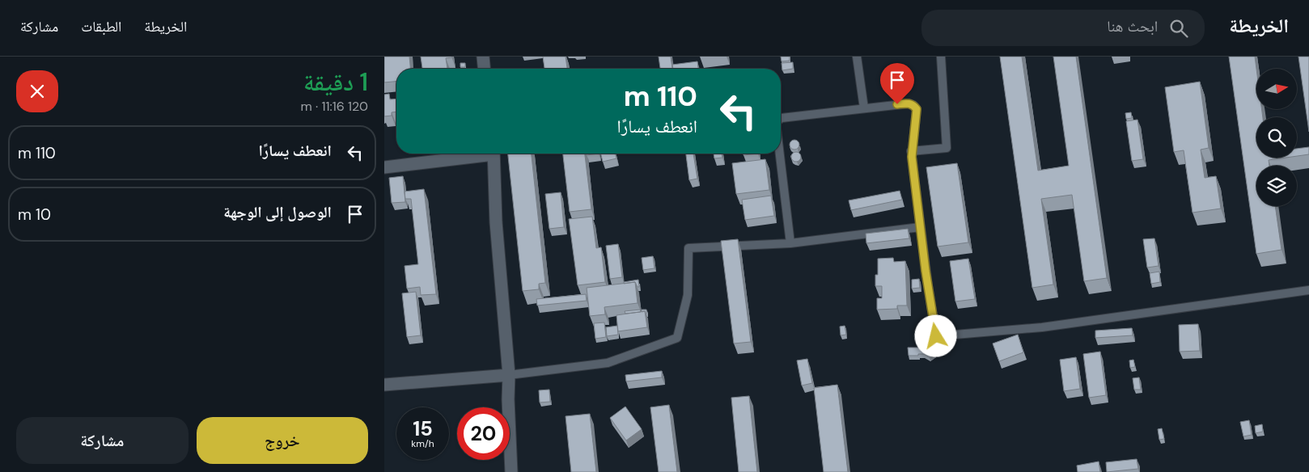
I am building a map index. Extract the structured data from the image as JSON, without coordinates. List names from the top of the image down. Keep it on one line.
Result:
{"north":"right","page":{"header":"الخريطة","search":"ابحث هنا","nav":["الخريطة","الطبقات","مشاركة"],"heading":["1 دقيقة","120 m · 11:16"],"turn":["110 m","انعطف يسارًا"],"list":[{"name":"انعطف يسارًا","value":"110 m"},{"name":"الوصول إلى الوجهة","value":"10 m"}],"speed":"15 km/h","limit":"20","buttons":["خروج","مشاركة"]}}
